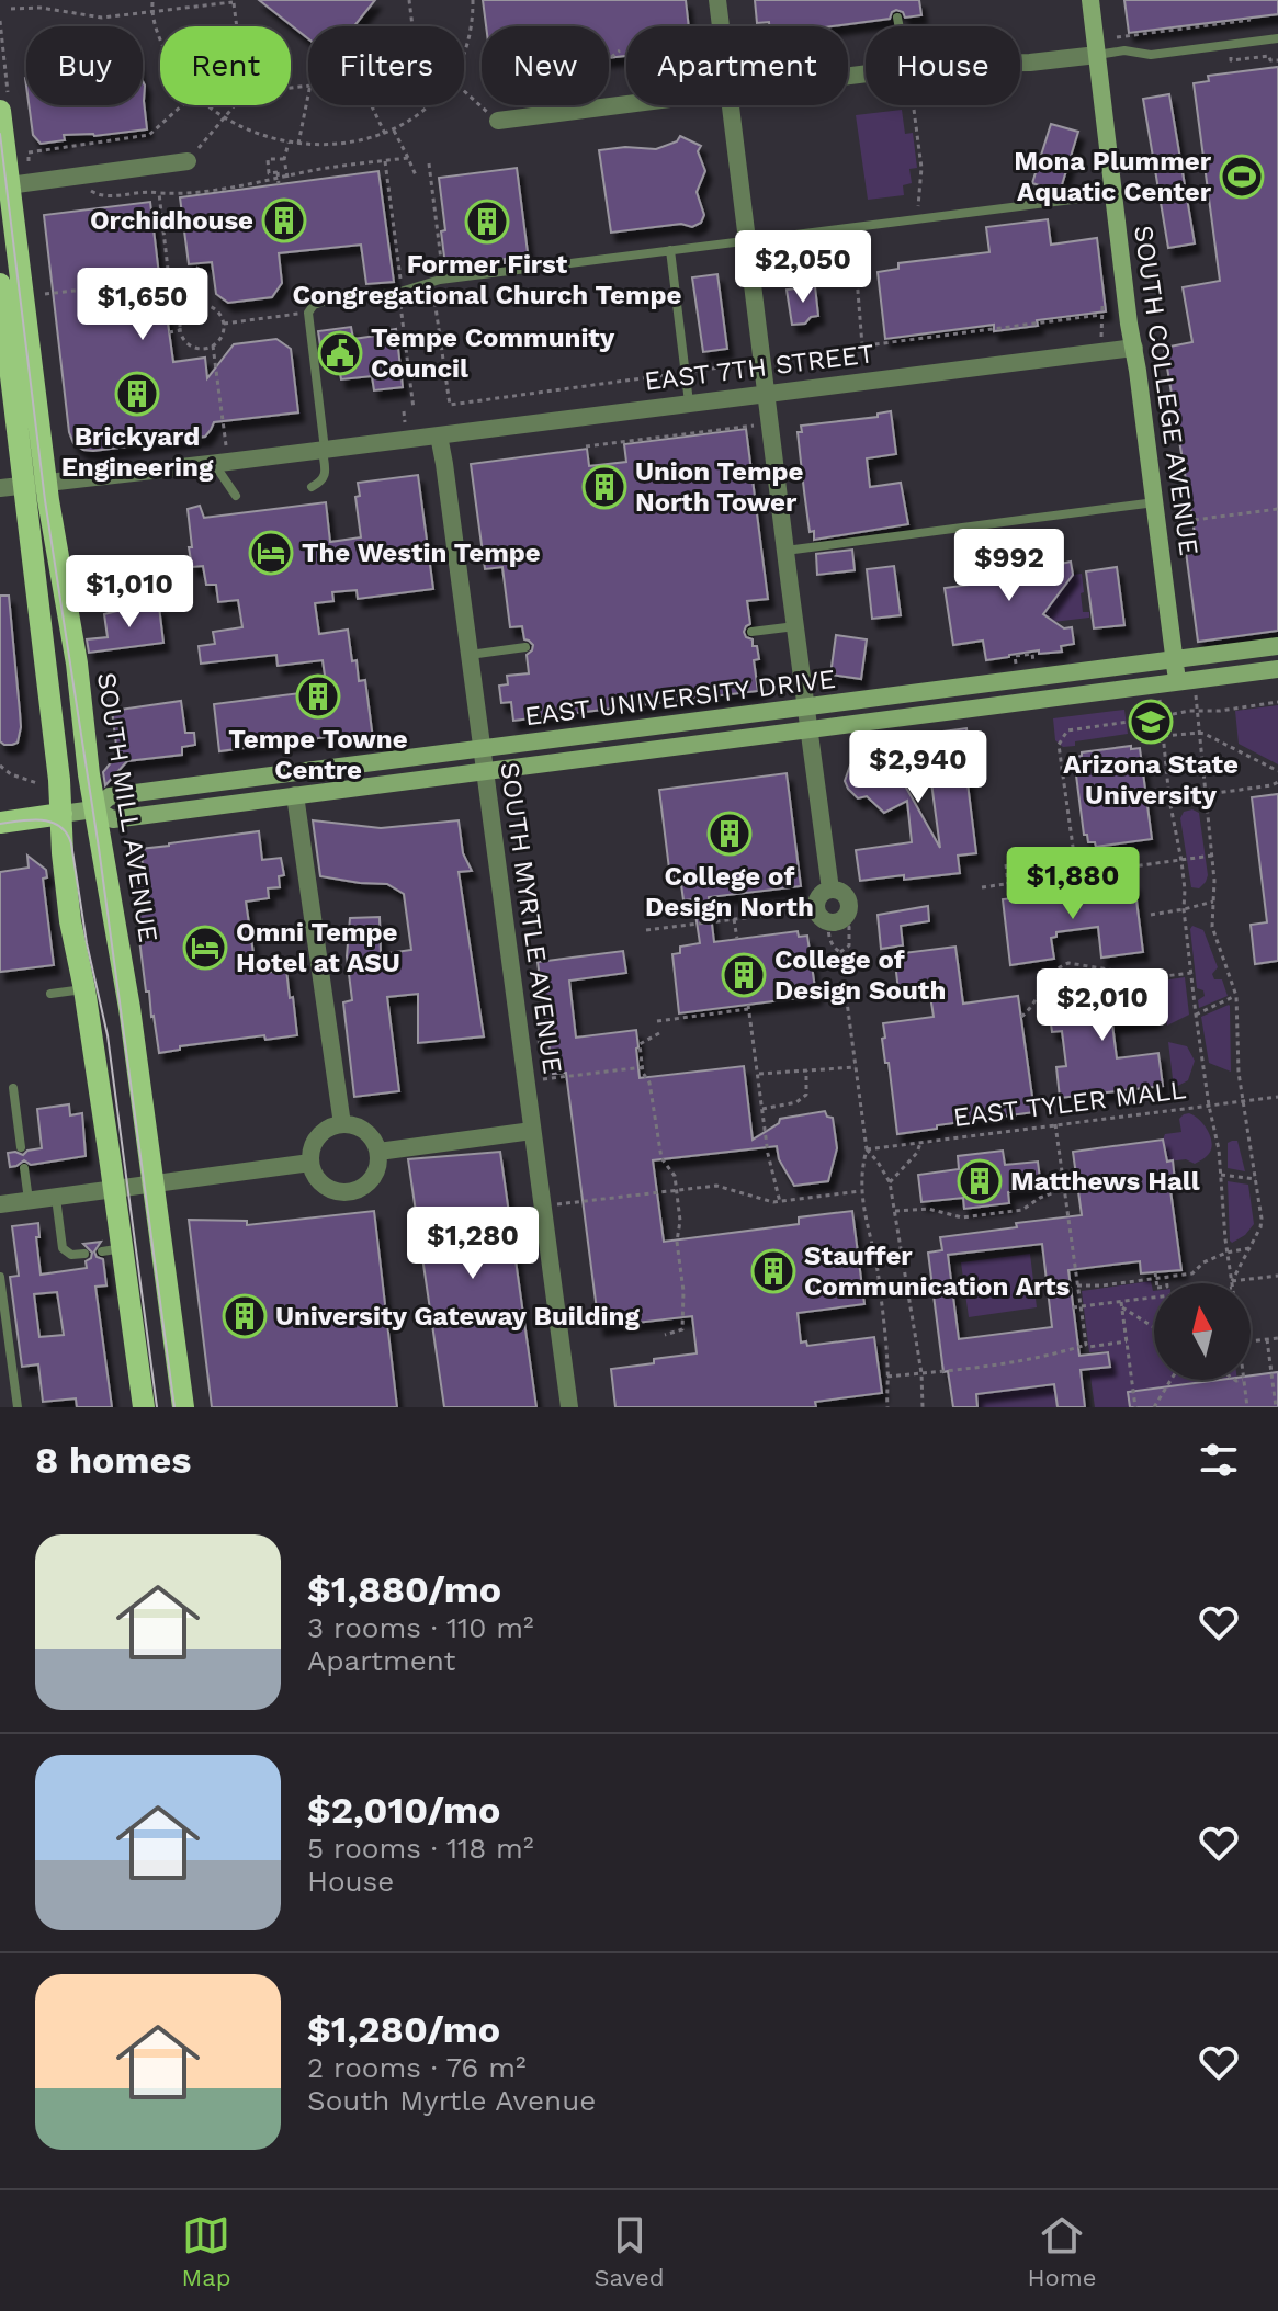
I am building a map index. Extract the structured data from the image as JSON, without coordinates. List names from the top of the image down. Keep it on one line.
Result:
{"streets":{"main road":["SOUTH COLLEGE AVENUE","EAST UNIVERSITY DRIVE","SOUTH MILL AVENUE"],"street":["EAST 7TH STREET","SOUTH MYRTLE AVENUE"],"path":["EAST TYLER MALL"]},"crossings":[["EAST 7TH STREET","SOUTH COLLEGE AVENUE"],["EAST 7TH STREET","SOUTH MILL AVENUE"],["EAST 7TH STREET","SOUTH MYRTLE AVENUE"],["SOUTH COLLEGE AVENUE","EAST UNIVERSITY DRIVE"],["EAST UNIVERSITY DRIVE","SOUTH MILL AVENUE"],["EAST UNIVERSITY DRIVE","SOUTH MYRTLE AVENUE"]],"places":{"sports":["Mona Plummer Aquatic Center"],"building":["Orchidhouse","Former First Congregational Church Tempe","Brickyard Engineering","Union Tempe North Tower","Tempe Towne Centre","College of Design North","College of Design South","Matthews Hall","Stauffer Communication Arts","University Gateway Building"],"public building":["Tempe Community Council"],"hotel":["The Westin Tempe","Omni Tempe Hotel at ASU"],"school or university":["Arizona State University"]},"north":"top","page":{"chip":["Buy","Rent","Filters","New","Apartment","House"],"price":["$2,050","$1,650","$992","$1,010","$2,940","$1,880","$2,010","$1,280"],"heading":"8 homes","list":[{"name":"$1,880/mo","note":"3 rooms · 110 m² · Apartment"},{"name":"$2,010/mo","note":"5 rooms · 118 m² · House"},{"name":"$1,280/mo","note":"2 rooms · 76 m² · South Myrtle Avenue"}],"tabs":["Map","Saved","Home"]}}
